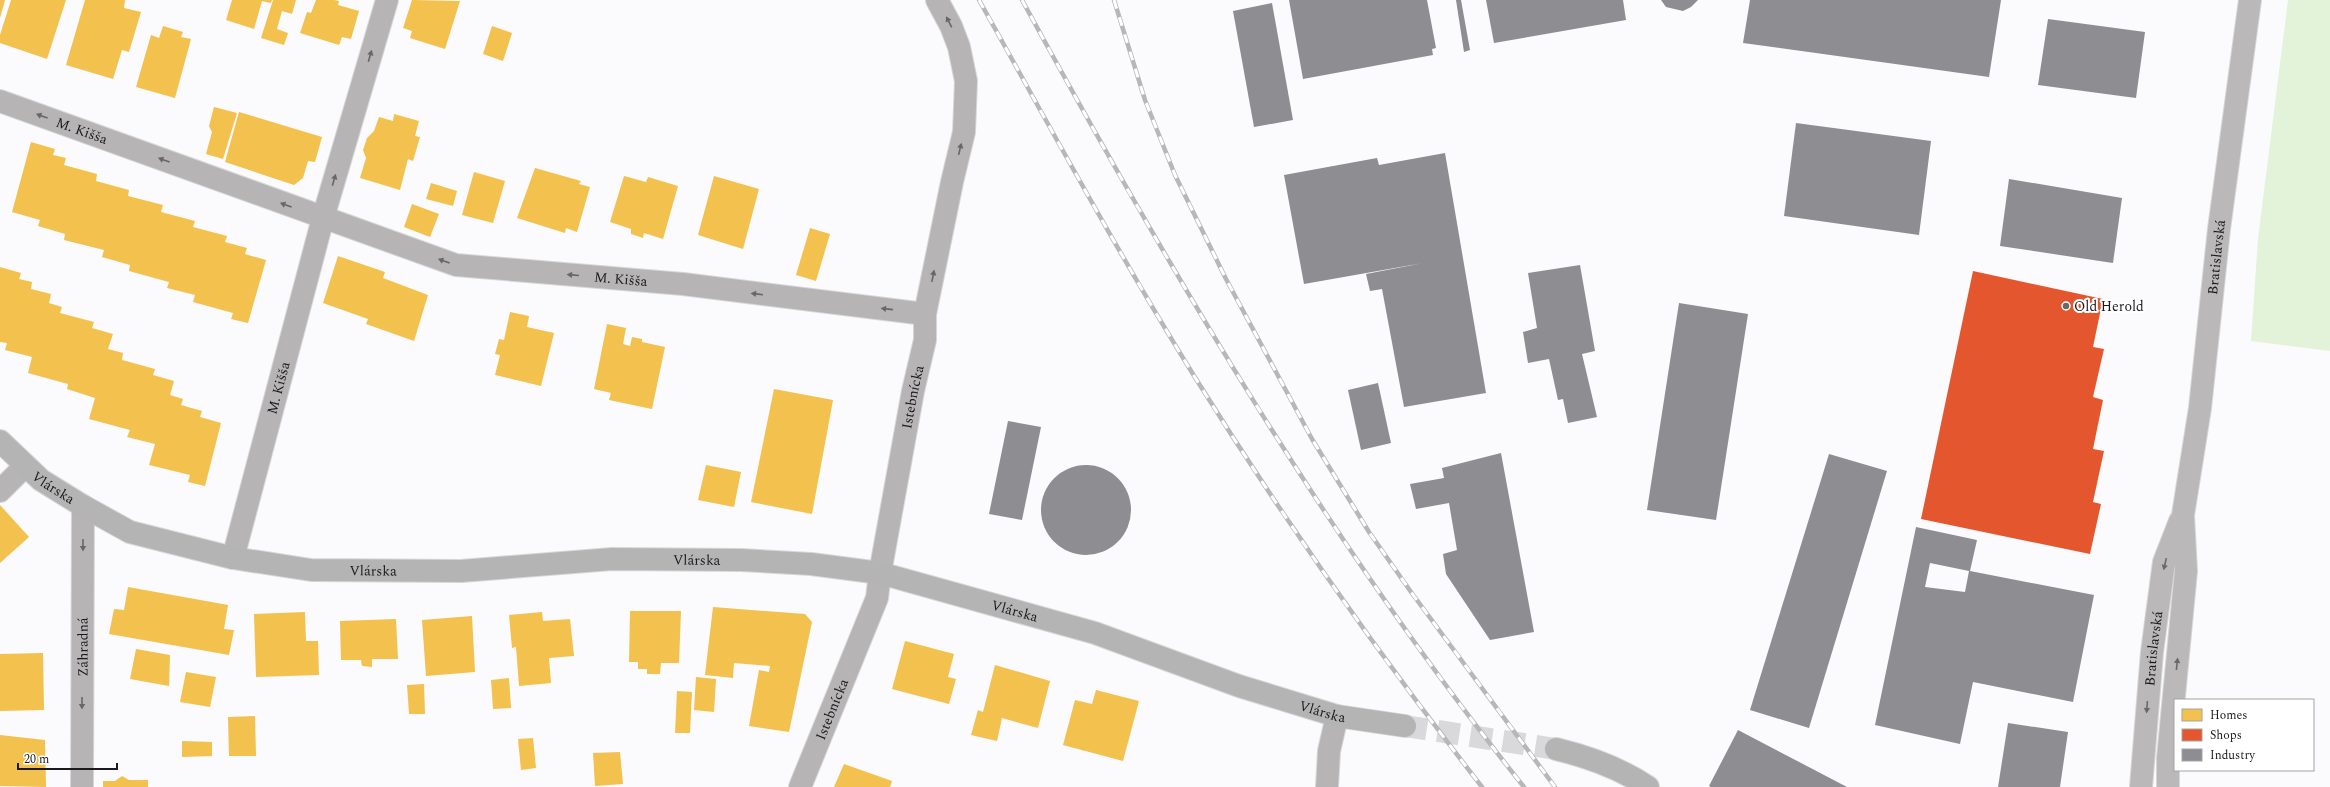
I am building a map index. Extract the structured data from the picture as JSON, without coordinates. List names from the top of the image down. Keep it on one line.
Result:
{"streets":{"main road":["Bratislavská","Vlárska"],"street":["M. Kišša","Istebnícka","Záhradná"]},"crossings":[["M. Kišša","Istebnícka"],["M. Kišša","Vlárska"],["Istebnícka","Vlárska"],["Vlárska","Záhradná"]],"one_way":["M. Kišša","Istebnícka","Záhradná"],"places":["Old Herold"],"legend":["Homes","Shops","Industry"],"scale_bar":"20 m"}
